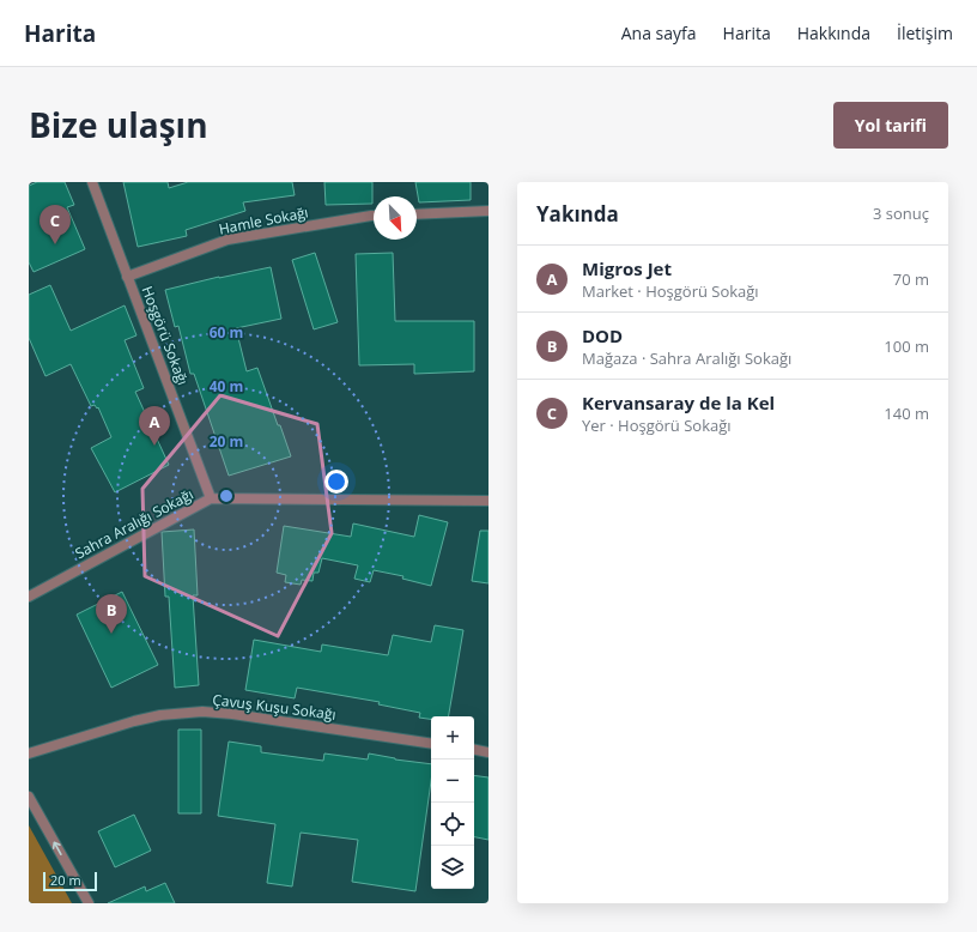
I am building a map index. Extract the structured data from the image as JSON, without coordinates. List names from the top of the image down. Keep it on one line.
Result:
{"streets":{"street":["Hamle Sokağı","Hoşgörü Sokağı","Sahra Aralığı Sokağı","Çavuş Kuşu Sokağı"]},"crossings":[["Hamle Sokağı","Hoşgörü Sokağı"],["Hoşgörü Sokağı","Sahra Aralığı Sokağı"]],"scale_bar":"20 m","north":"bottom right","page":{"header":"Harita","nav":["Ana sayfa","Harita","Hakkında","İletişim"],"title":"Bize ulaşın","buttons":"Yol tarifi","heading":["Yakında","3 sonuç"],"pins":["C","A","B"],"list":[{"mark":"A","name":"Migros Jet","note":"Market · Hoşgörü Sokağı","value":"70 m"},{"mark":"B","name":"DOD","note":"Mağaza · Sahra Aralığı Sokağı","value":"100 m"},{"mark":"C","name":"Kervansaray de la Kel","note":"Yer · Hoşgörü Sokağı","value":"140 m"}],"map_buttons":["+","−"],"scale":"20 m"},"rings":["60 m","40 m","20 m"]}
